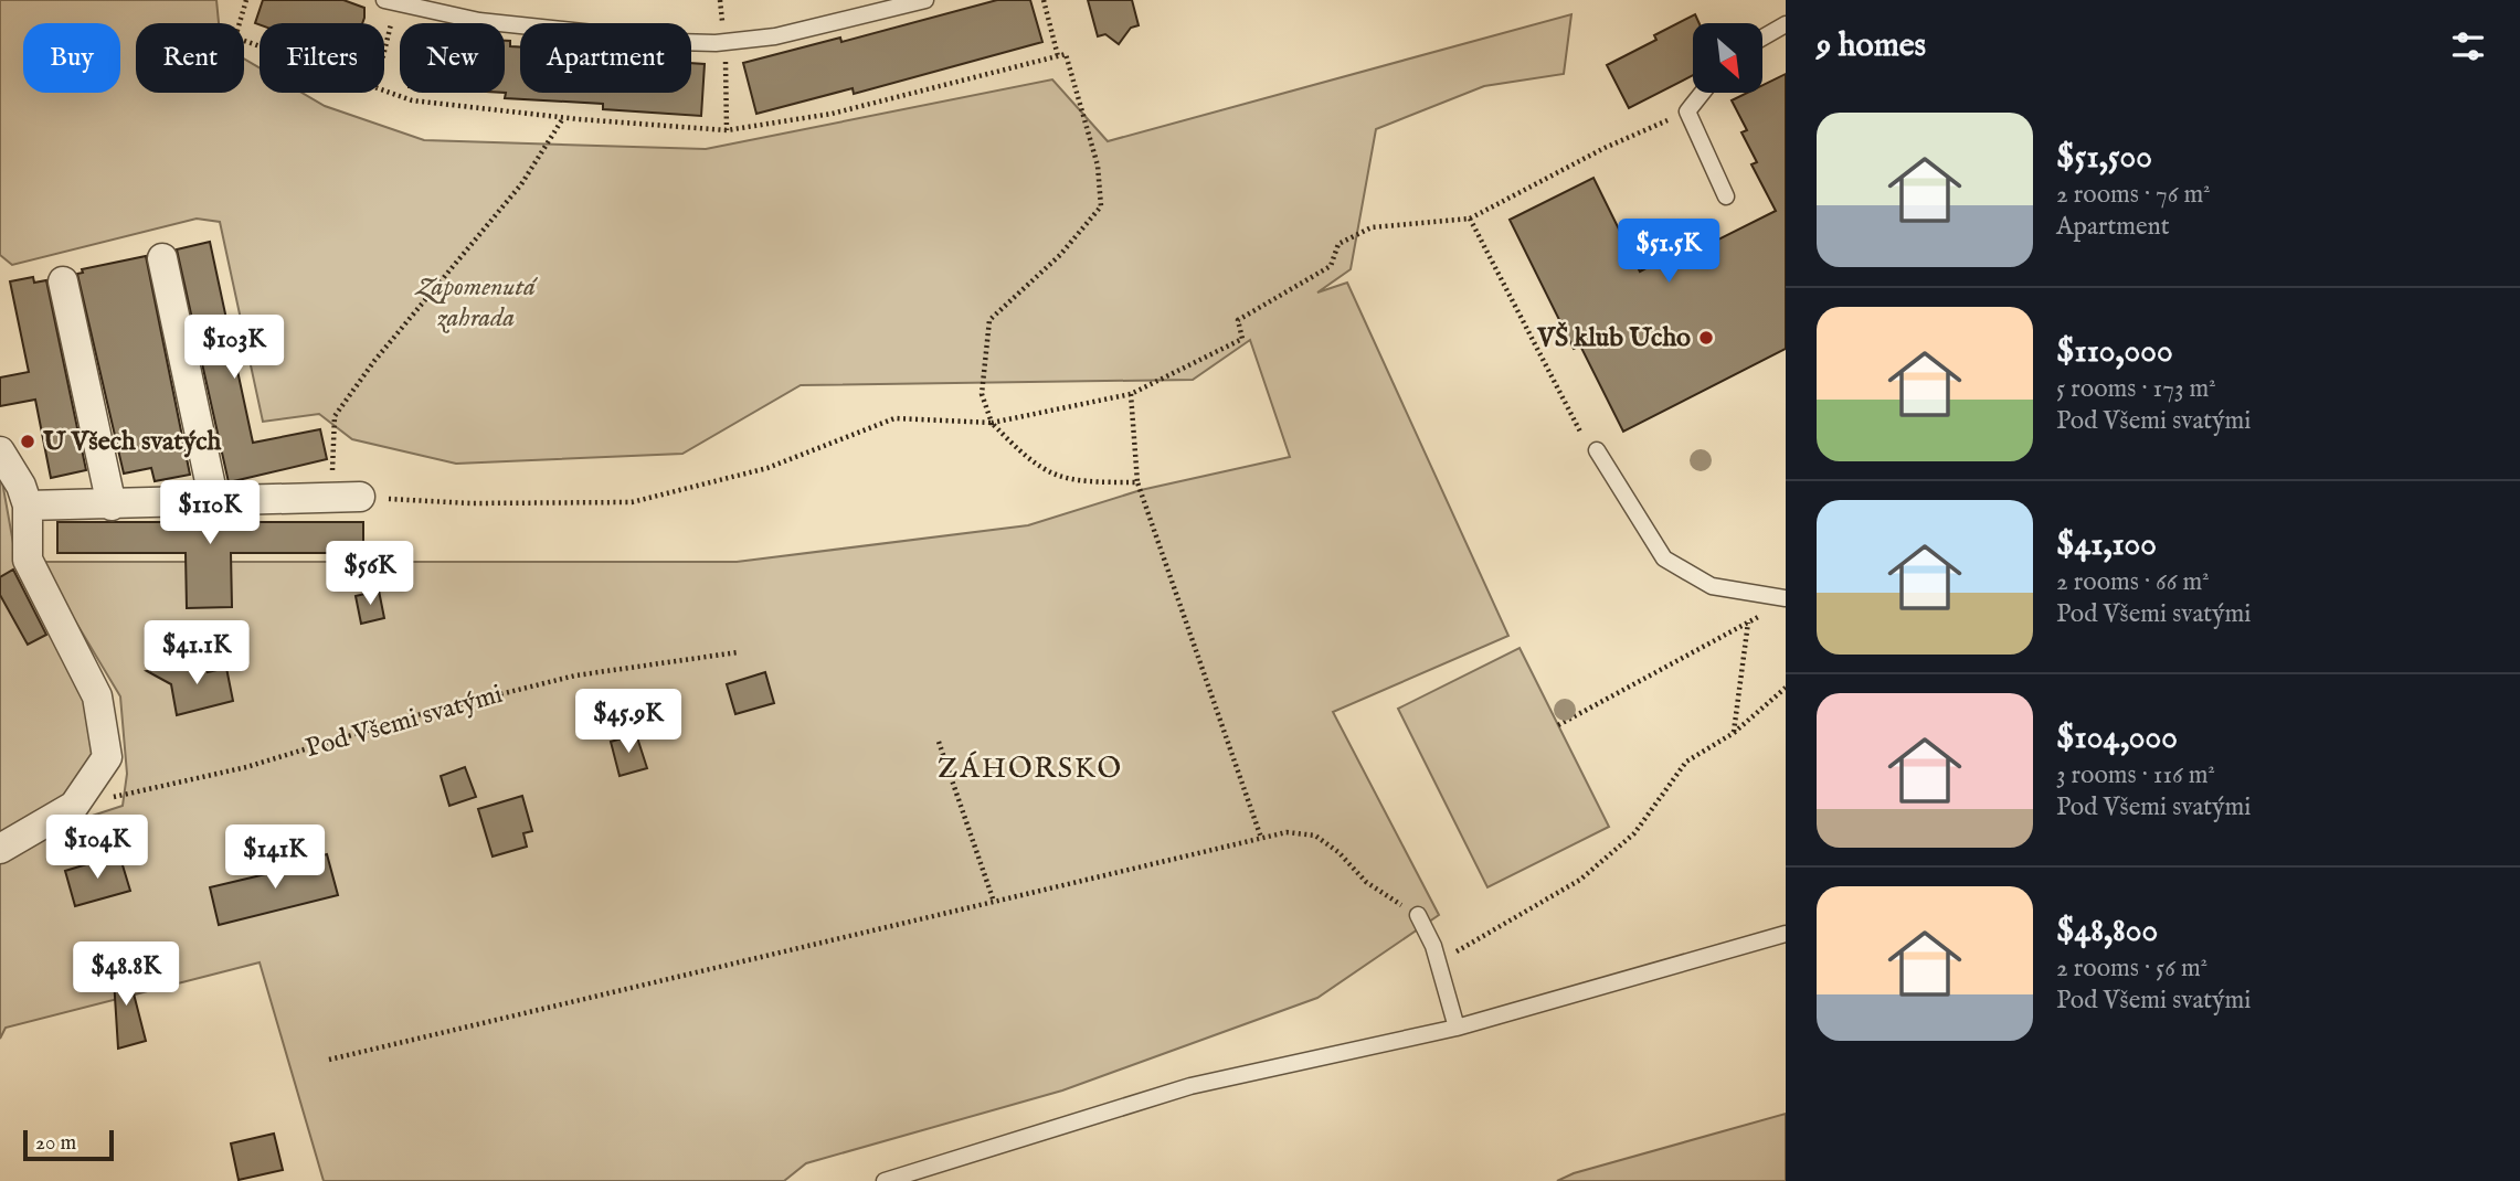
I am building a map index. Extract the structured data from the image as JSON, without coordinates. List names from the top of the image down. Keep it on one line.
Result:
{"streets":{"path":["Pod Všemi svatými"]},"districts":["ZÁHORSKO"],"parks":["Zapomenutá zahrada"],"places":["VŠ klub Ucho","U Všech svatých"],"scale_bar":"20 m","north":"bottom right","page":{"heading":"9 homes","chip":["Buy","Rent","Filters","New","Apartment"],"list":[{"name":"$51,500","note":"2 rooms · 76 m² · Apartment"},{"name":"$110,000","note":"5 rooms · 173 m² · Pod Všemi svatými"},{"name":"$41,100","note":"2 rooms · 66 m² · Pod Všemi svatými"},{"name":"$104,000","note":"3 rooms · 116 m² · Pod Všemi svatými"},{"name":"$48,800","note":"2 rooms · 56 m² · Pod Všemi svatými"}],"price":["$51.5K","$103K","$110K","$56K","$41.1K","$45.9K","$104K","$141K","$48.8K"],"scale":"20 m"}}
